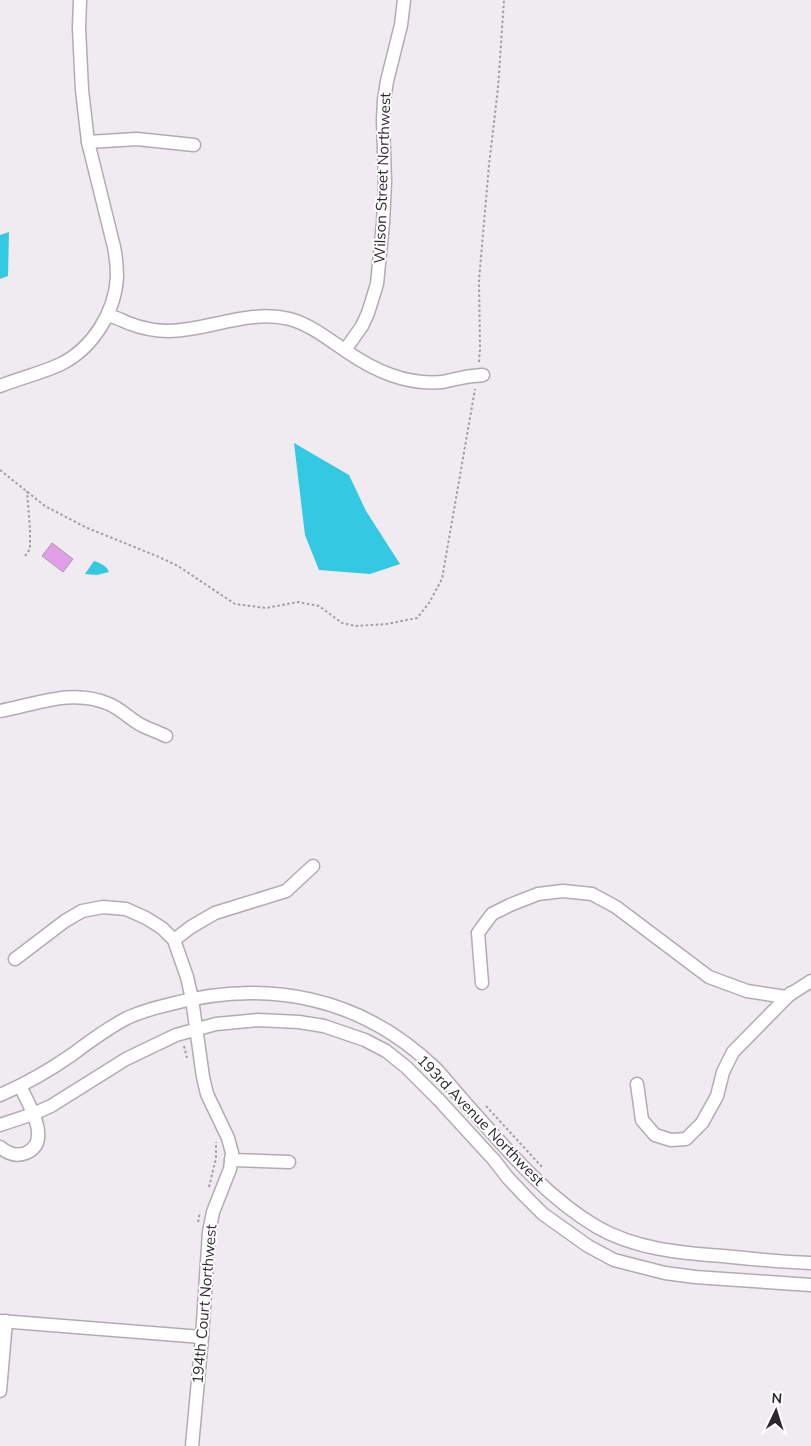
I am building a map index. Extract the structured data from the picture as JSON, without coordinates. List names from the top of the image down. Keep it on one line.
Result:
{"streets":{"street":["Wilson Street Northwest","193rd Avenue Northwest","194th Court Northwest"]},"crossings":[["193rd Avenue Northwest","194th Court Northwest"]],"north":"top"}
